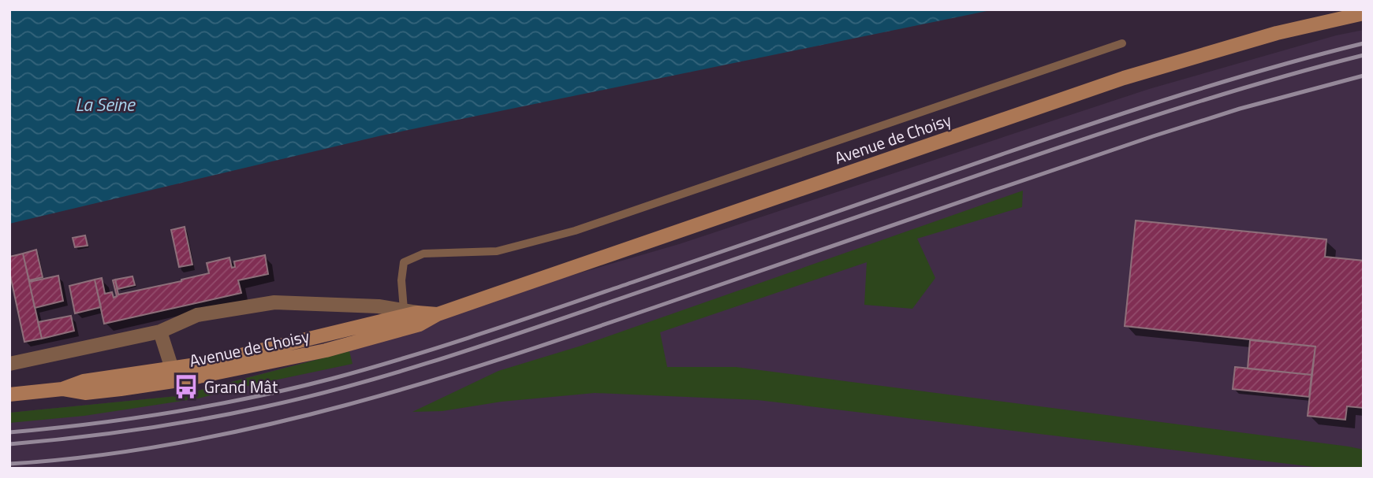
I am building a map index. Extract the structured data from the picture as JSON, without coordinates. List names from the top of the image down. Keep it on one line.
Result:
{"streets":{"main road":["Avenue de Choisy"]},"water":["La Seine"],"places":{"bus stop":["Grand Mât"]}}
